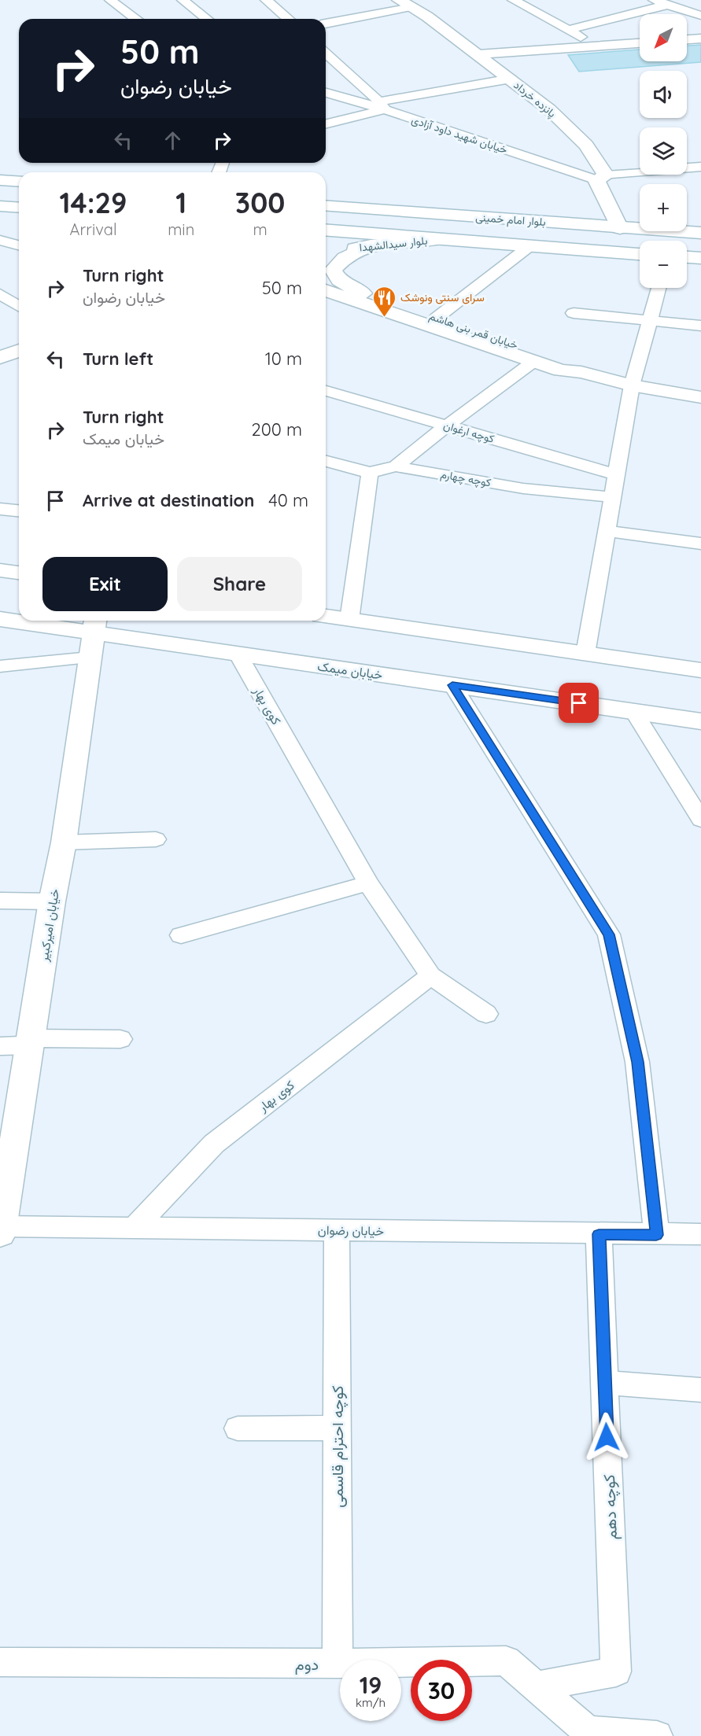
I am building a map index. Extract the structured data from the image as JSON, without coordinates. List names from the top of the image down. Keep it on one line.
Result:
{"streets":{"street":["پانزده خرداد","خیابان شهید داود آزادی","بلوار امام خمینی","بلوار سیدالشهدا","خیابان قمر بنی هاشم","کوچه ارغوان","کوچه چهارم","خیابان میمک","کوی بهار","خیابان امیرکبیر","خیابان رضوان","کوچه احترام قاسمی","کوچه دهم","دوم"]},"crossings":[["پانزده خرداد","خیابان شهید داود آزادی"],["پانزده خرداد","بلوار امام خمینی"],["بلوار امام خمینی","بلوار سیدالشهدا"],["بلوار سیدالشهدا","خیابان قمر بنی هاشم"],["خیابان میمک","کوی بهار"],["خیابان میمک","خیابان امیرکبیر"],["کوی بهار","خیابان رضوان"],["خیابان امیرکبیر","خیابان رضوان"],["خیابان رضوان","کوچه احترام قاسمی"],["خیابان رضوان","کوچه دهم"],["کوچه احترام قاسمی","دوم"],["کوچه دهم","دوم"]],"places":{"restaurant":["سرای سنتی ونوشک"]},"north":"bottom left","page":{"map_buttons":["+","−"],"turn":["50 m","خیابان رضوان"],"eta":["14:29","Arrival","1","min","300","m"],"list":[{"name":"Turn right","note":"خیابان رضوان","value":"50 m"},{"name":"Turn left","value":"10 m"},{"name":"Turn right","note":"خیابان میمک","value":"200 m"},{"name":"Arrive at destination","value":"40 m"}],"buttons":["Exit","Share"],"speed":"19 km/h","limit":"30"}}
